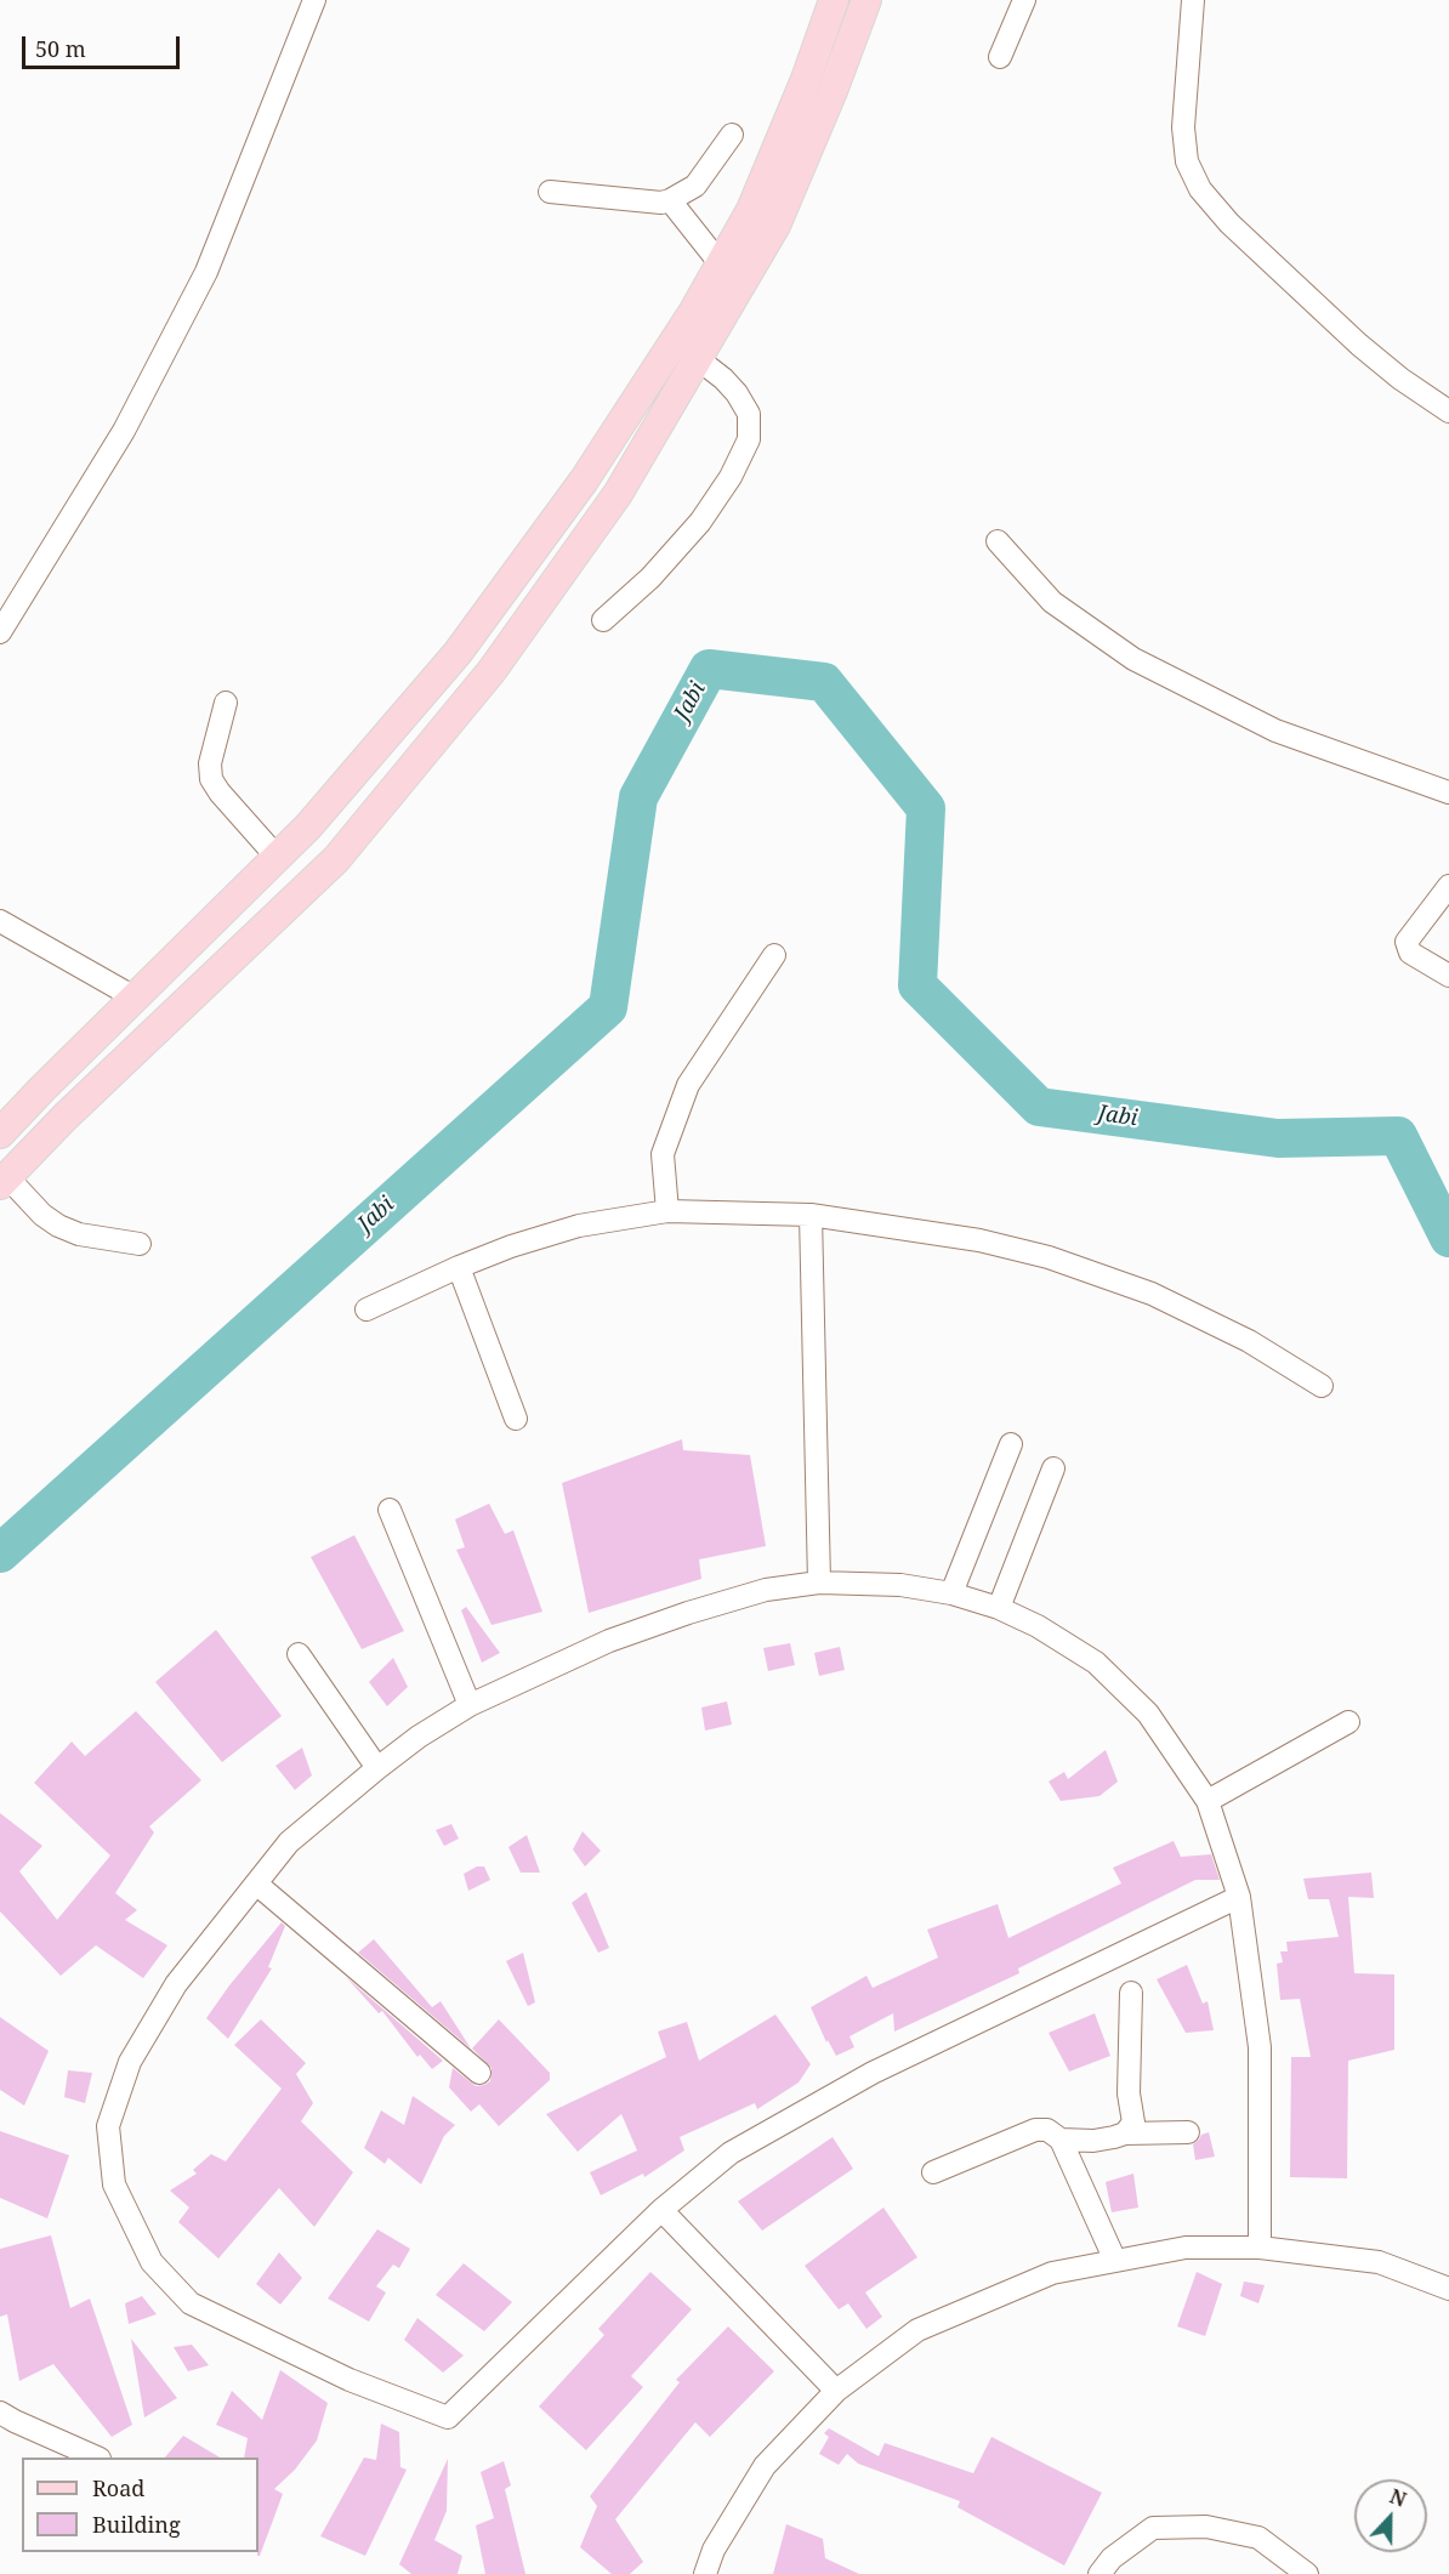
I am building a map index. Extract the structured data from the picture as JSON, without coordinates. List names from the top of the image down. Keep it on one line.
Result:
{"water":["Jabi"],"legend":["Road","Building"],"scale_bar":"50 m","north":"top"}
